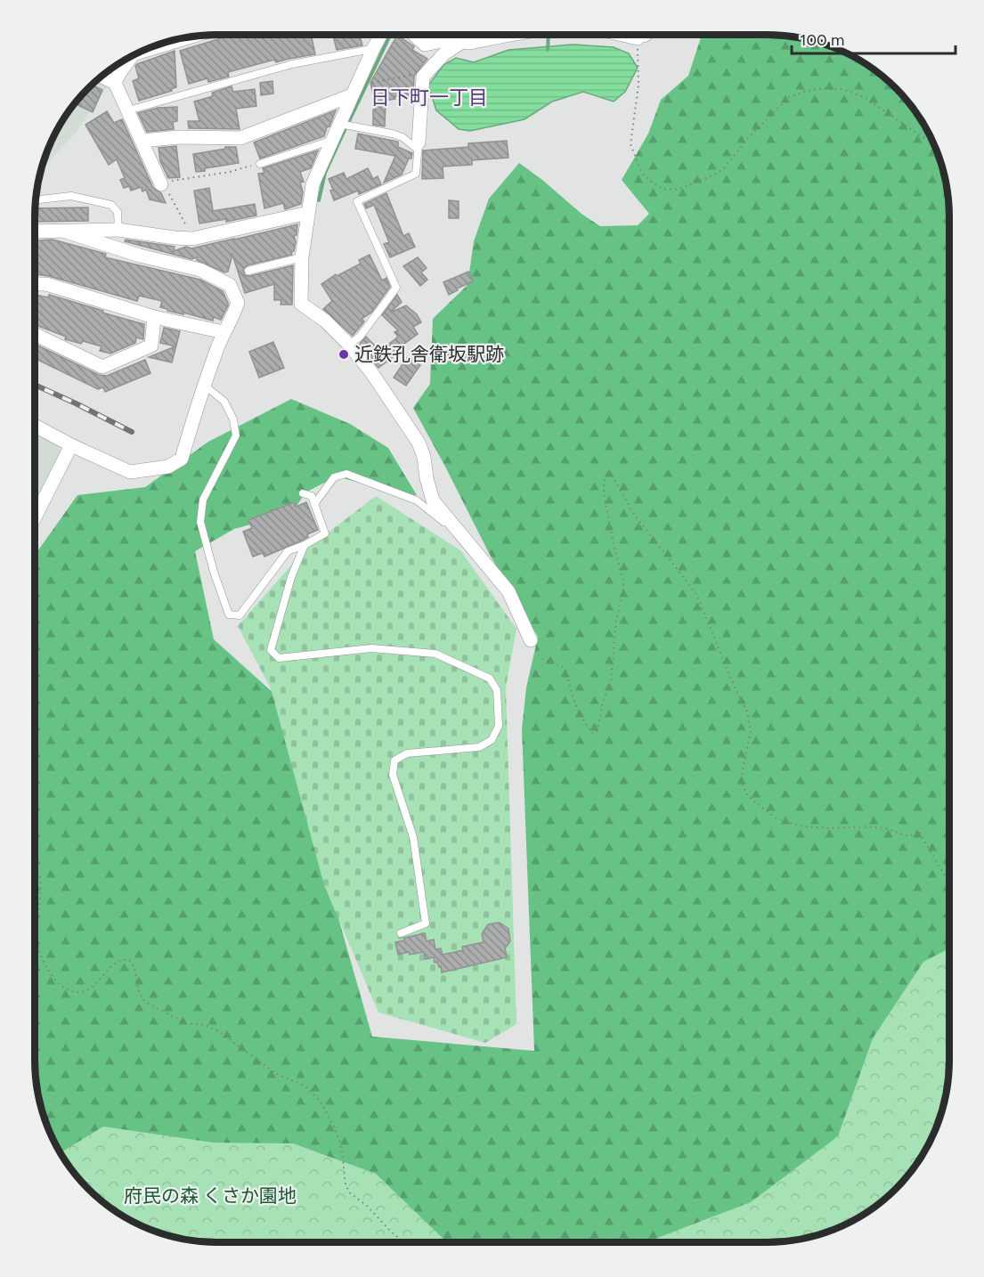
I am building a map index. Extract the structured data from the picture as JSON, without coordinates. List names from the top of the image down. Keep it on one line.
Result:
{"districts":["日下町一丁目"],"parks":["府民の森 くさか園地"],"places":["近鉄孔舎衛坂駅跡"],"scale_bar":"100 m"}
